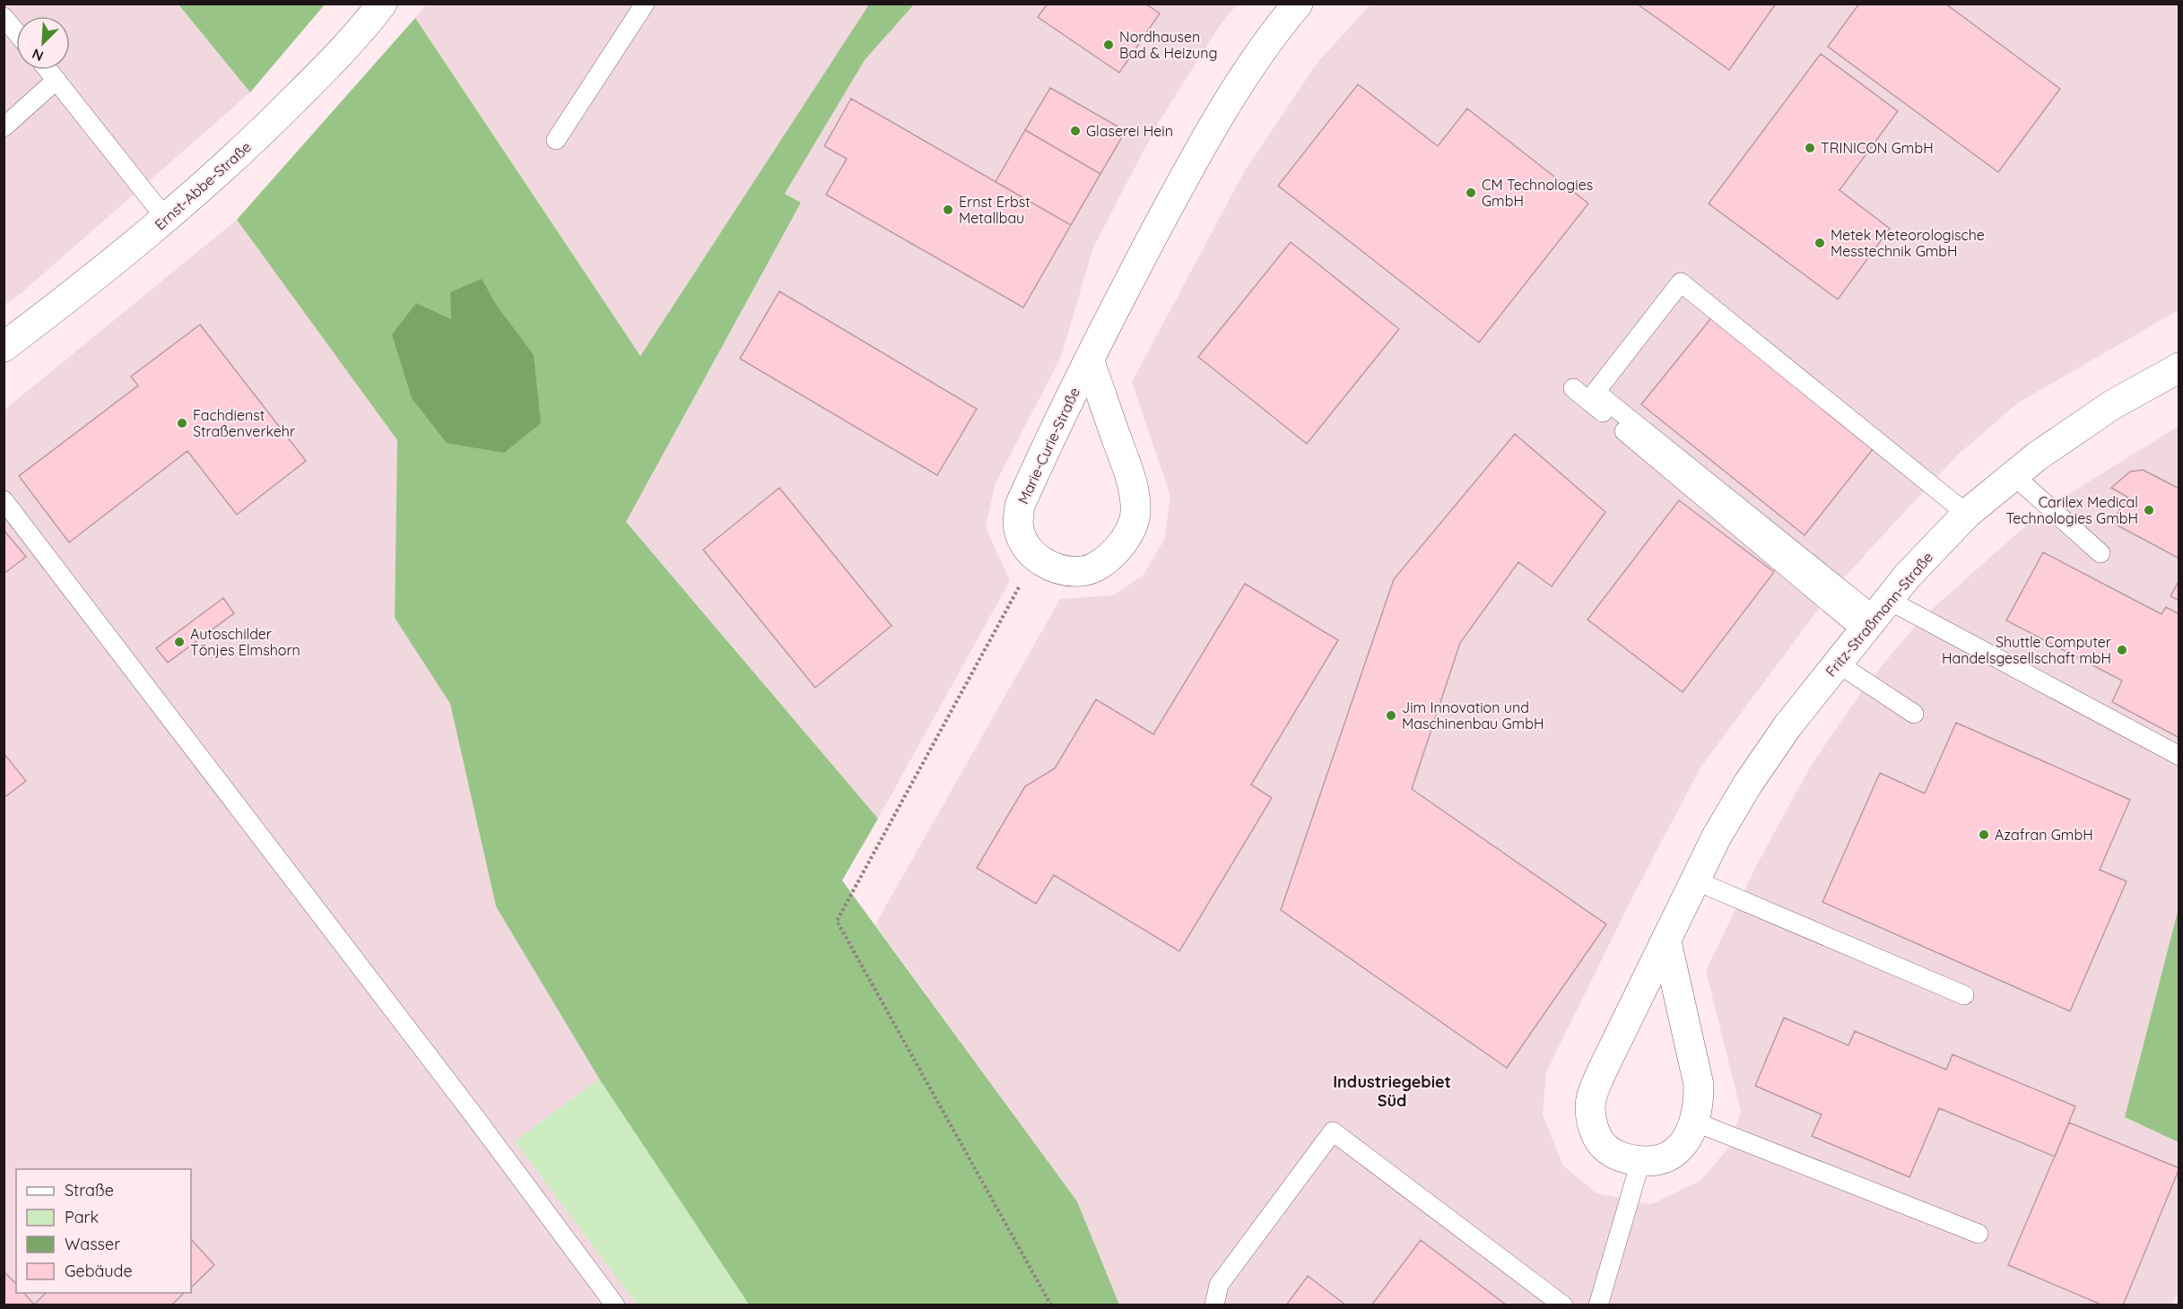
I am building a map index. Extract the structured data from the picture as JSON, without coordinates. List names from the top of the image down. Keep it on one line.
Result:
{"streets":{"street":["Ernst-Abbe-Straße","Marie-Curie-Straße","Fritz-Straßmann-Straße"]},"districts":["Industriegebiet Süd"],"places":["Nordhausen Bad & Heizung","Glaserei Hein","TRINICON GmbH","CM Technologies GmbH","Ernst Erbst Metallbau","Metek Meteorologische Messtechnik GmbH","Fachdienst Straßenverkehr","Carilex Medical Technologies GmbH","Autoschilder Tönjes Elmshorn","Shuttle Computer Handelsgesellschaft mbH","Jim Innovation und Maschinenbau GmbH","Azafran GmbH"],"legend":["Straße","Park","Wasser","Gebäude"],"north":"bottom left"}
